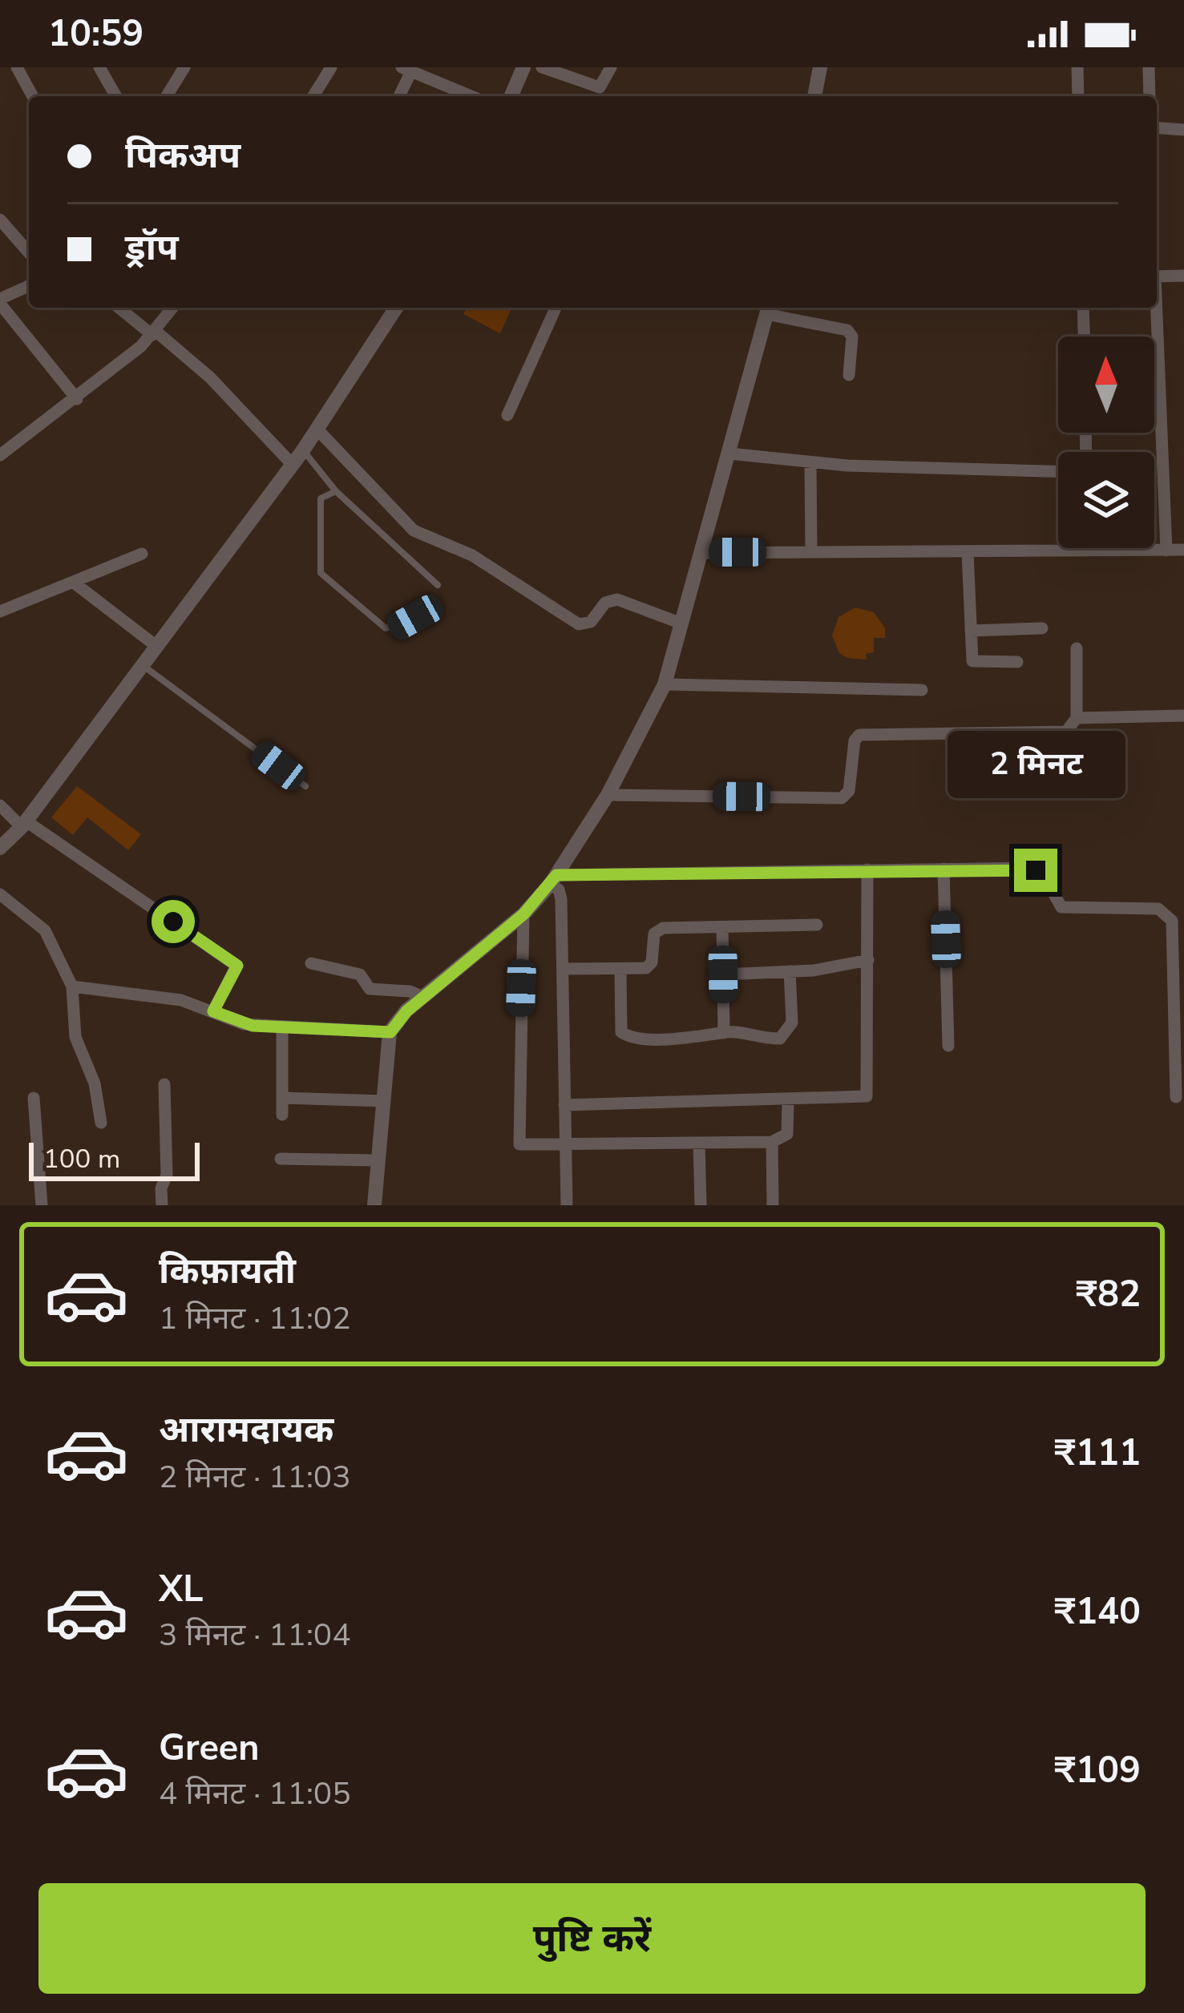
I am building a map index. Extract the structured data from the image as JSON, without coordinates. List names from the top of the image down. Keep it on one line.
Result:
{"scale_bar":"100 m","north":"top","page":{"status":"10:59","banner":["पिकअप","ड्रॉप"],"bubble":"2 मिनट","scale":"100 m","list":[{"name":"किफ़ायती","note":"1 मिनट · 11:02","value":"₹82"},{"name":"आरामदायक","note":"2 मिनट · 11:03","value":"₹111"},{"name":"XL","note":"3 मिनट · 11:04","value":"₹140"},{"name":"Green","note":"4 मिनट · 11:05","value":"₹109"}],"buttons":"पुष्टि करें"}}
